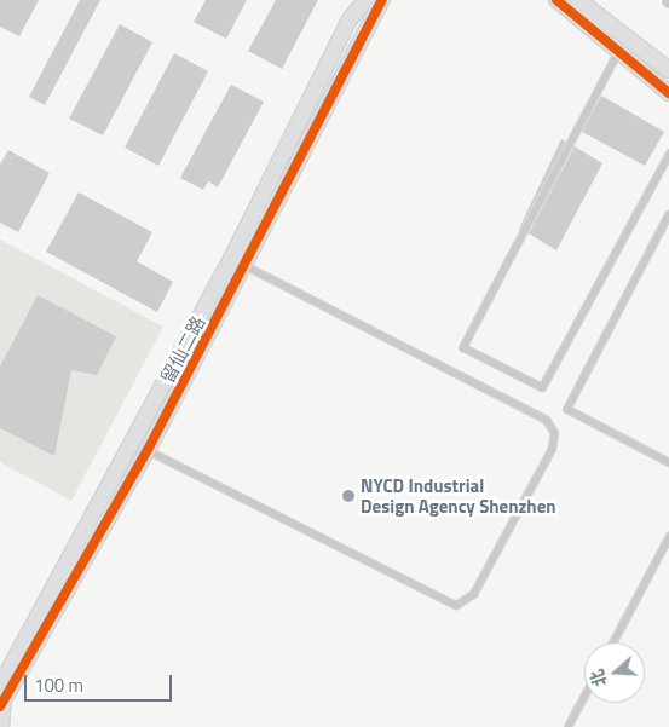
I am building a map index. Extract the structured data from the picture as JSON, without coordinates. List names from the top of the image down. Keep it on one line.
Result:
{"streets":{"street":["留仙二路"]},"places":["NYCD Industrial Design Agency Shenzhen"],"scale_bar":"100 m","north":"left"}
